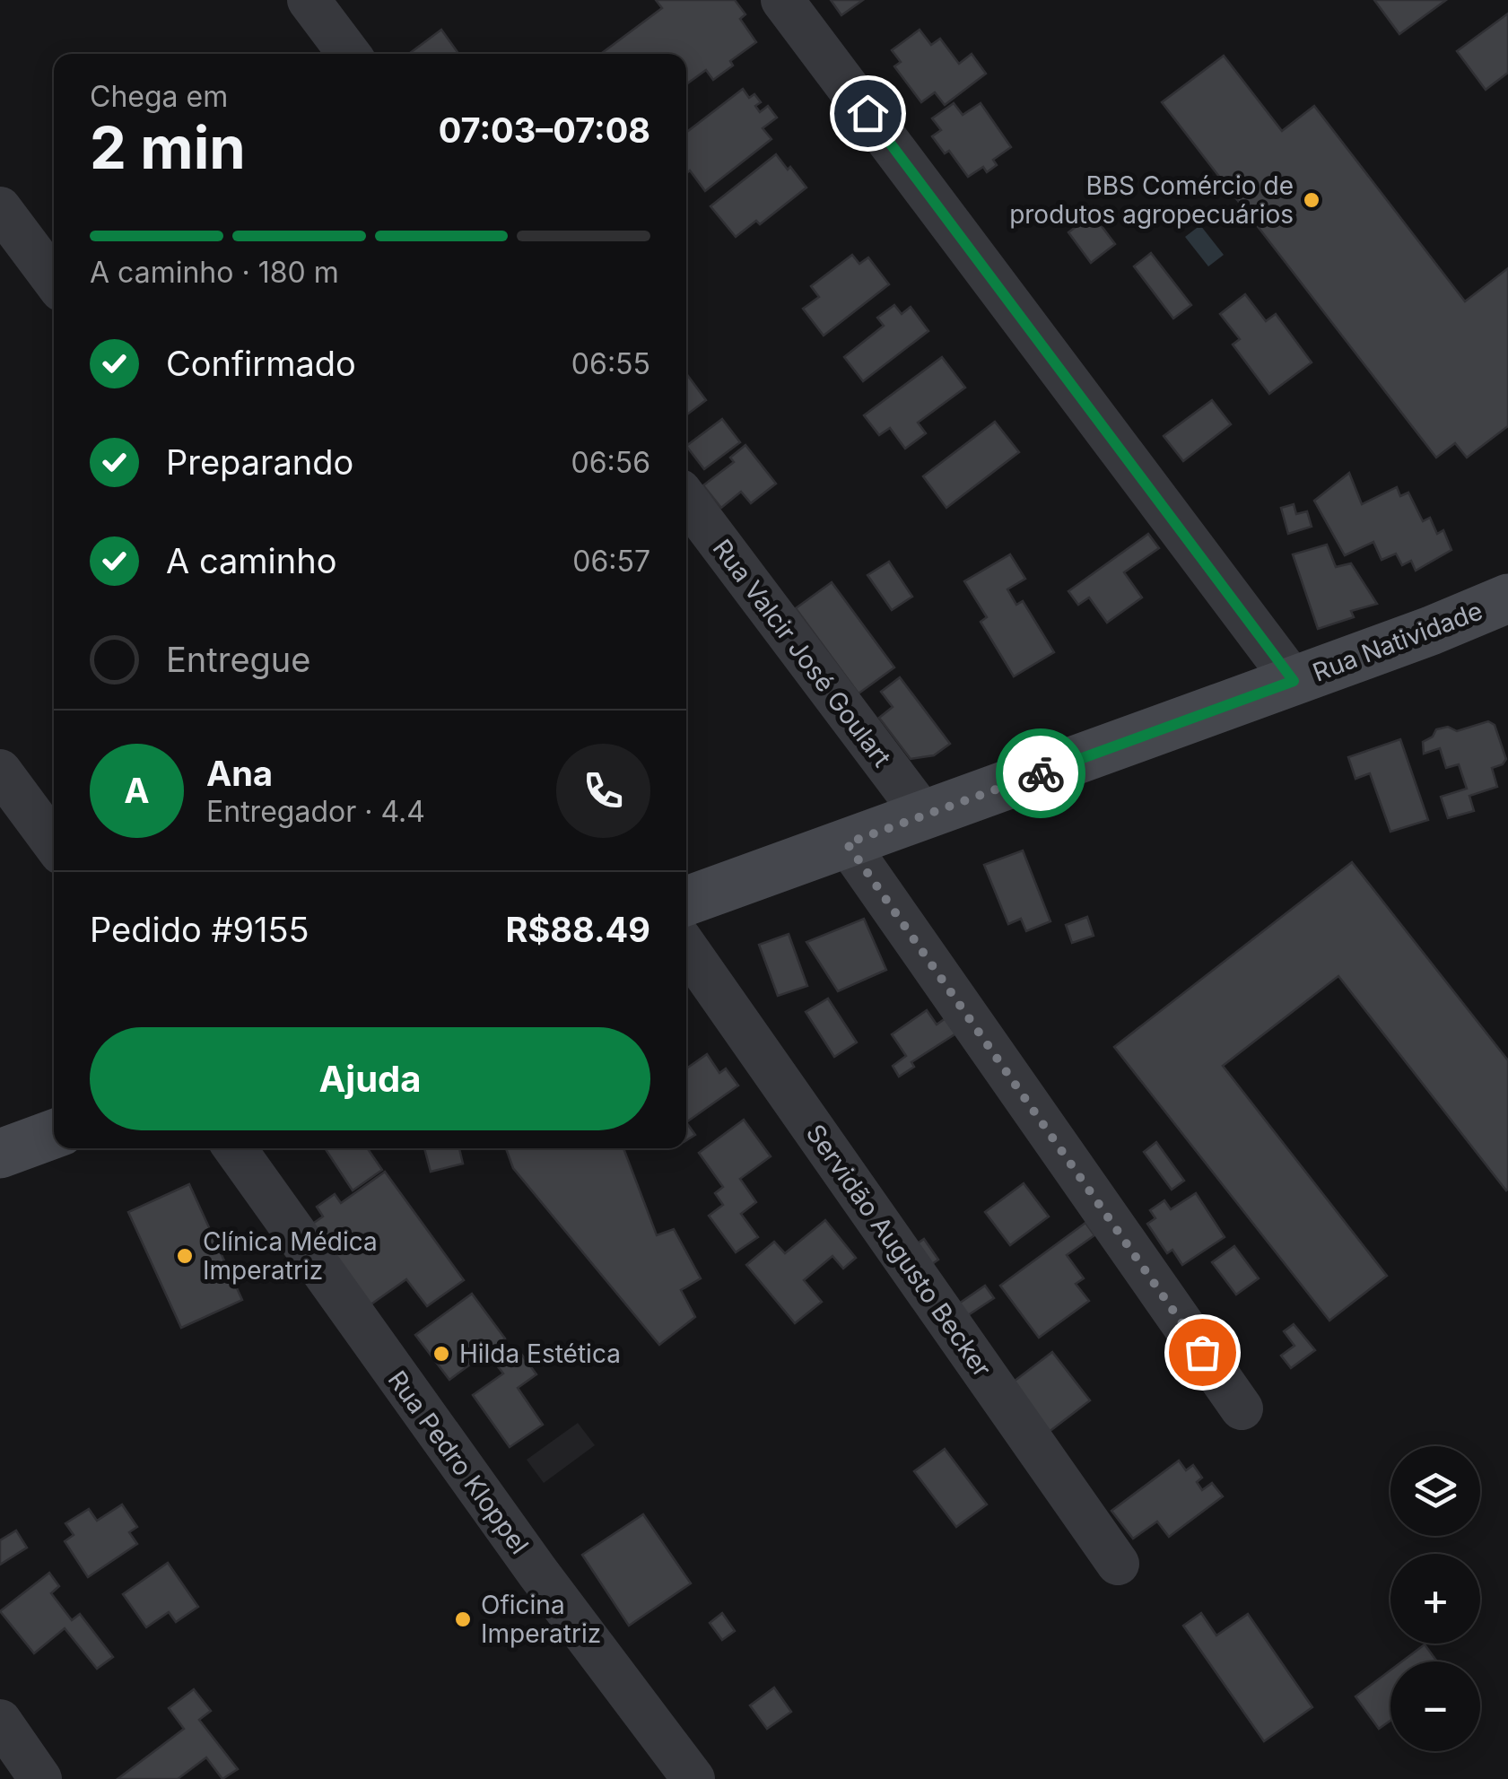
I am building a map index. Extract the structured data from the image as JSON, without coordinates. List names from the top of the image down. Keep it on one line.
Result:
{"streets":{"main road":["Rua Natividade"],"street":["Rua Valcir José Goulart","Servidão Augusto Becker","Rua Pedro Kloppel"]},"crossings":[["Rua Natividade","Rua Valcir José Goulart"]],"places":["BBS Comércio de produtos agropecuários","Clínica Médica Imperatriz","Hilda Estética","Oficina Imperatriz"],"page":{"heading":["2 min","Chega em","07:03–07:08"],"panel":["Ana","Entregador · 4.4","Pedido #9155","R$88.49"],"bar":"A caminho · 180 m","list":[["Confirmado","06:55"],["Preparando","06:56"],["A caminho","06:57"],"Entregue"],"round":"A","buttons":"Ajuda","map_buttons":["+","−"]}}
